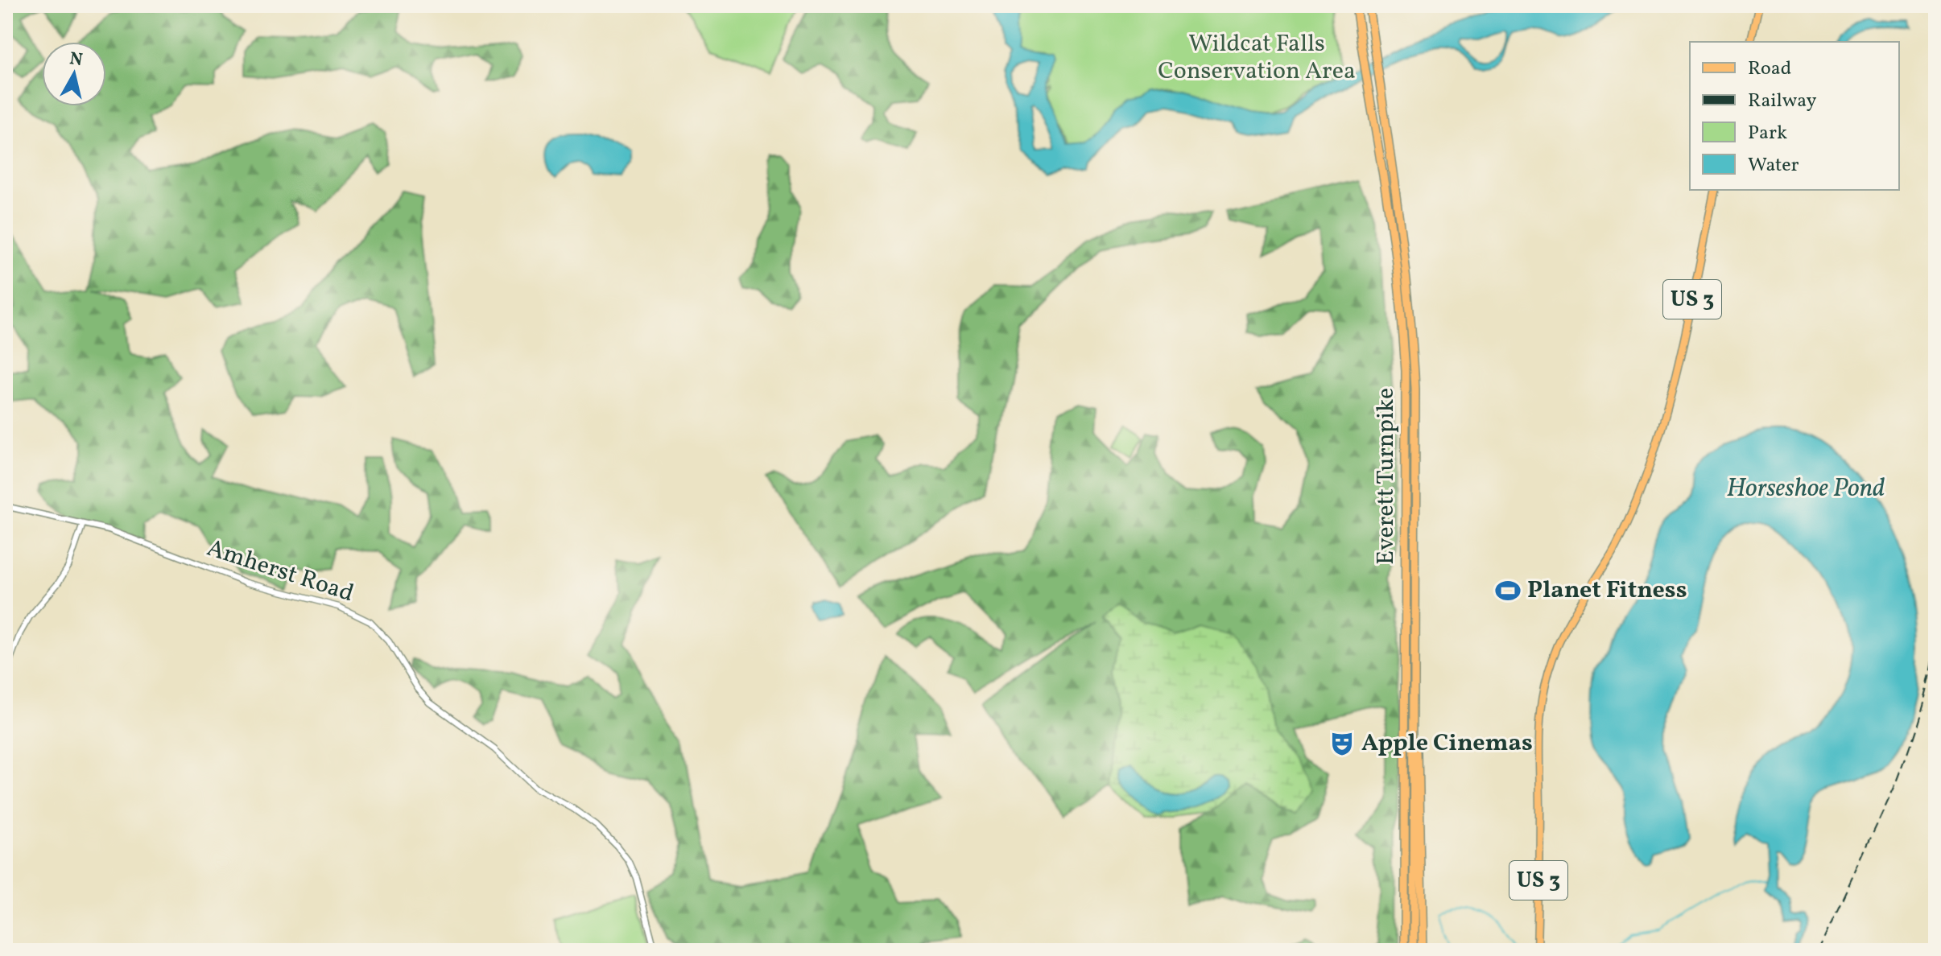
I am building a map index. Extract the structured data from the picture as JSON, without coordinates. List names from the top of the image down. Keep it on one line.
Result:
{"streets":{"highway":["Everett Turnpike"],"main road":["US 3"],"street":["Amherst Road"]},"water":["Horseshoe Pond"],"parks":["Wildcat Falls Conservation Area"],"places":{"sports":["Planet Fitness"],"theatre":["Apple Cinemas"]},"legend":["Road","Railway","Park","Water"],"north":"top"}
